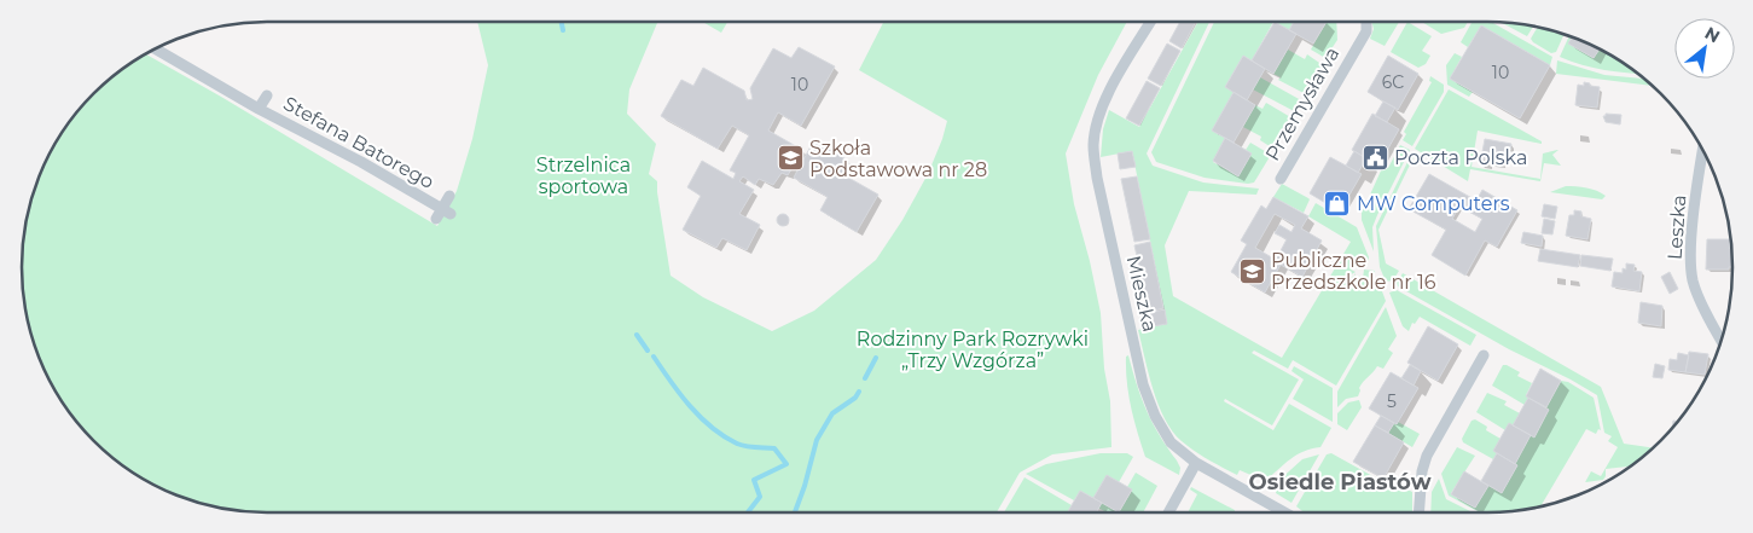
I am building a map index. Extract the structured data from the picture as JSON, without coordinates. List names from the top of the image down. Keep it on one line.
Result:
{"streets":{"street":["Przemysława","Stefana Batorego","Leszka","Mieszka"]},"districts":["Osiedle Piastów"],"parks":["Strzelnica sportowa","Rodzinny Park Rozrywki „Trzy Wzgórza”"],"places":{"public building":["Poczta Polska"],"school or university":["Szkoła Podstawowa nr 28","Publiczne Przedszkole nr 16"],"shop":["MW Computers"]},"house_numbers":["10","6C","10","5"],"north":"top right"}
